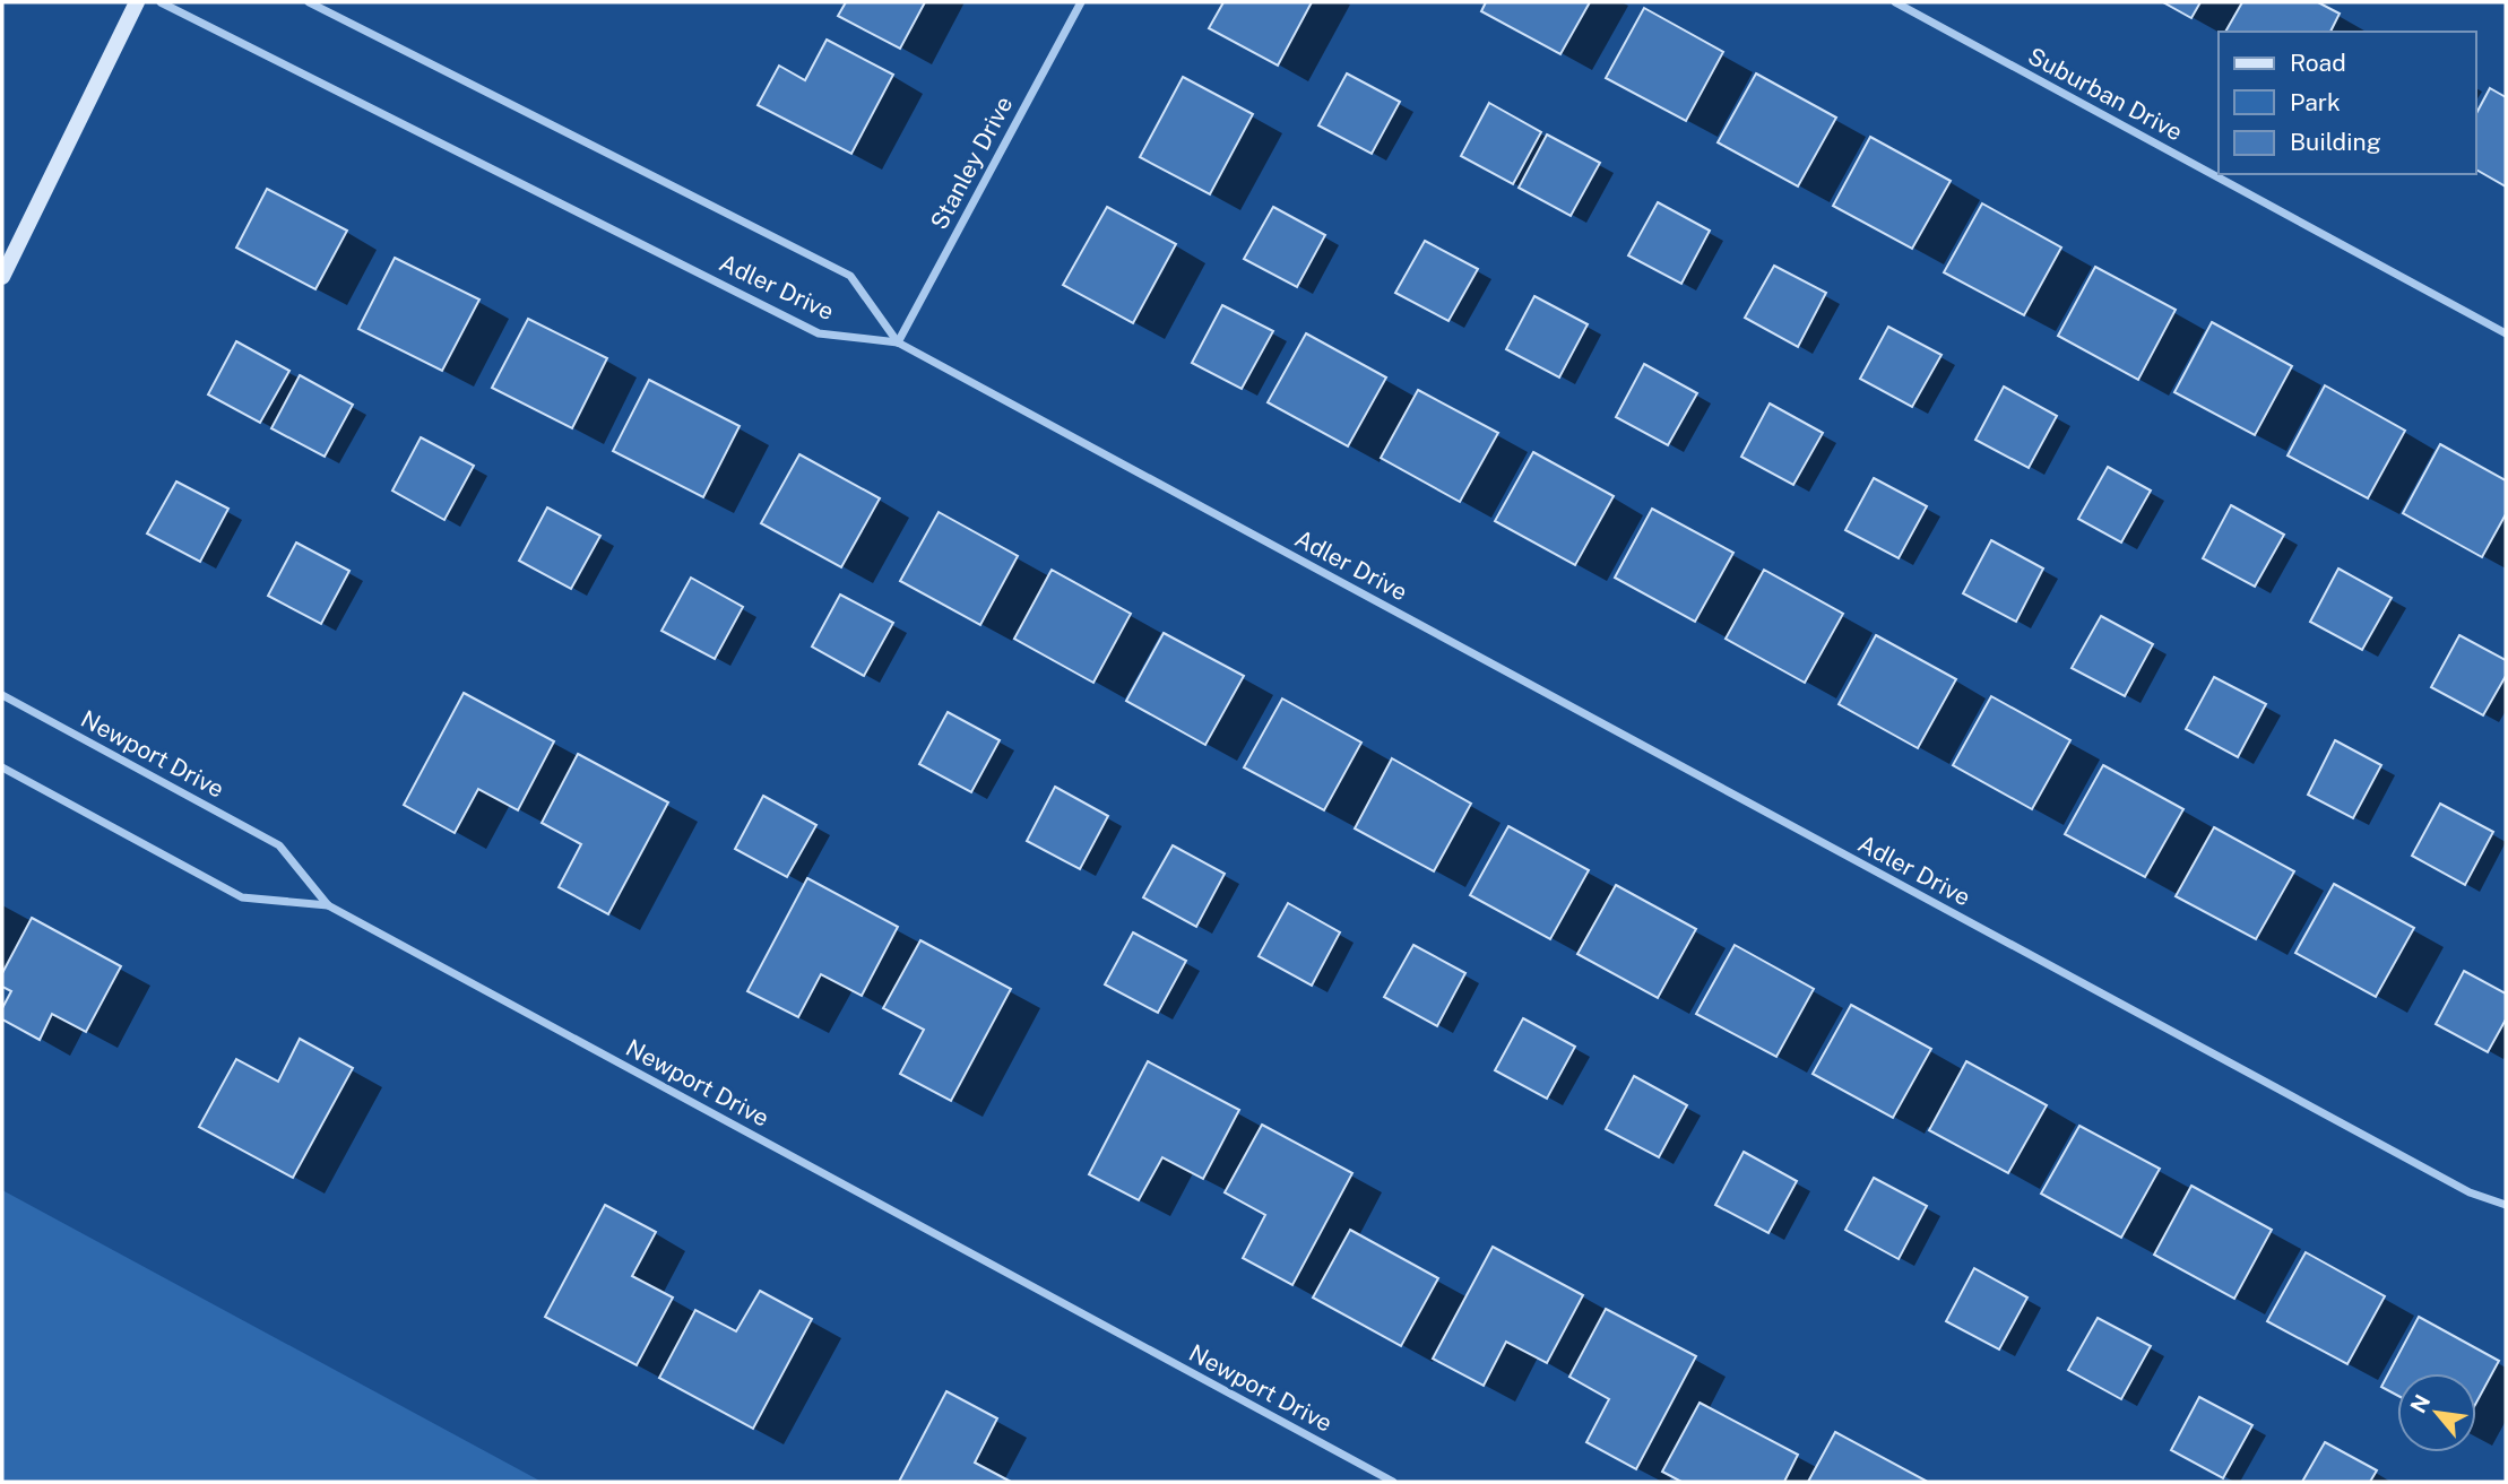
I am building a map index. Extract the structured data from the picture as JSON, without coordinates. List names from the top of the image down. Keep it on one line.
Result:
{"streets":{"street":["Suburban Drive","Stanley Drive","Adler Drive","Newport Drive"]},"crossings":[["Stanley Drive","Adler Drive"]],"legend":["Road","Park","Building"],"north":"top left"}
